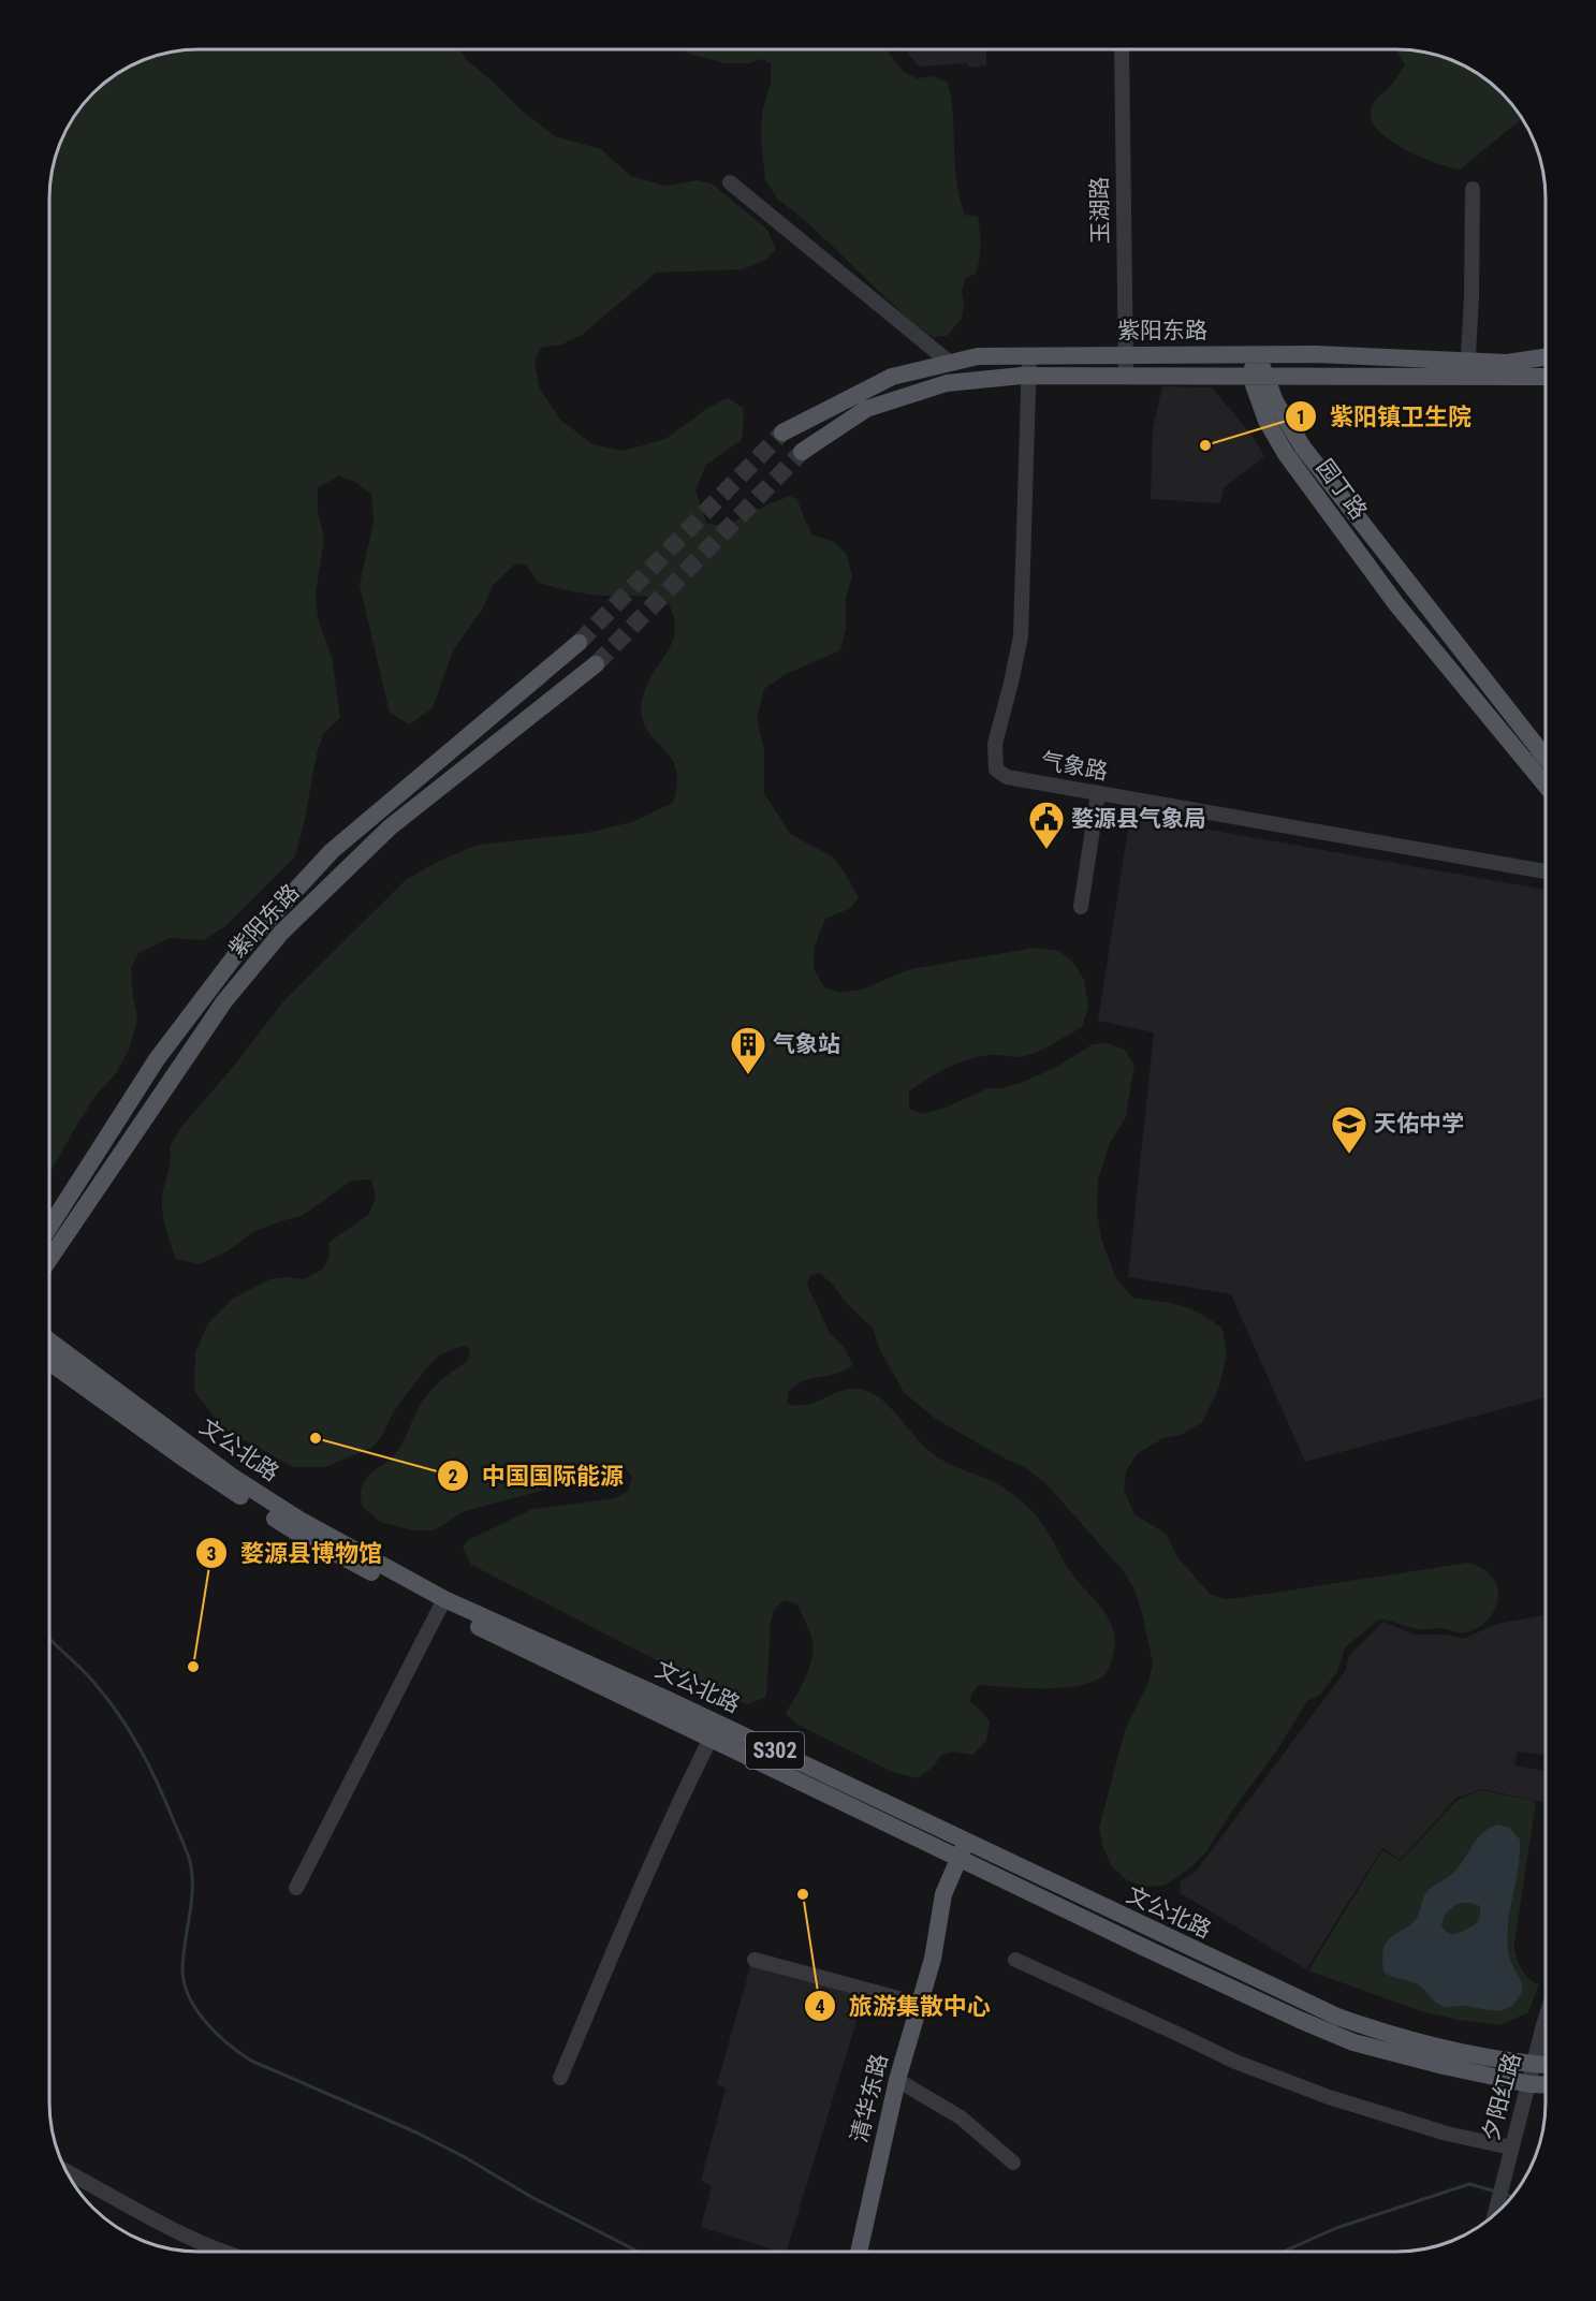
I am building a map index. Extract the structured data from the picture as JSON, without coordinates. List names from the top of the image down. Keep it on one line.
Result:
{"streets":{"main road":["紫阳东路","园丁路","文公北路","S302","清华东路"],"street":["玉湖路","气象路","夕阳红路"]},"crossings":[["玉湖路","紫阳东路"],["紫阳东路","园丁路"],["紫阳东路","气象路"],["文公北路","夕阳红路"],["文公北路","清华东路"]],"places":{"other":["紫阳镇卫生院","中国国际能源","婺源县博物馆","旅游集散中心"],"public building":["婺源县气象局"],"building":["气象站"],"school or university":["天佑中学"]}}
